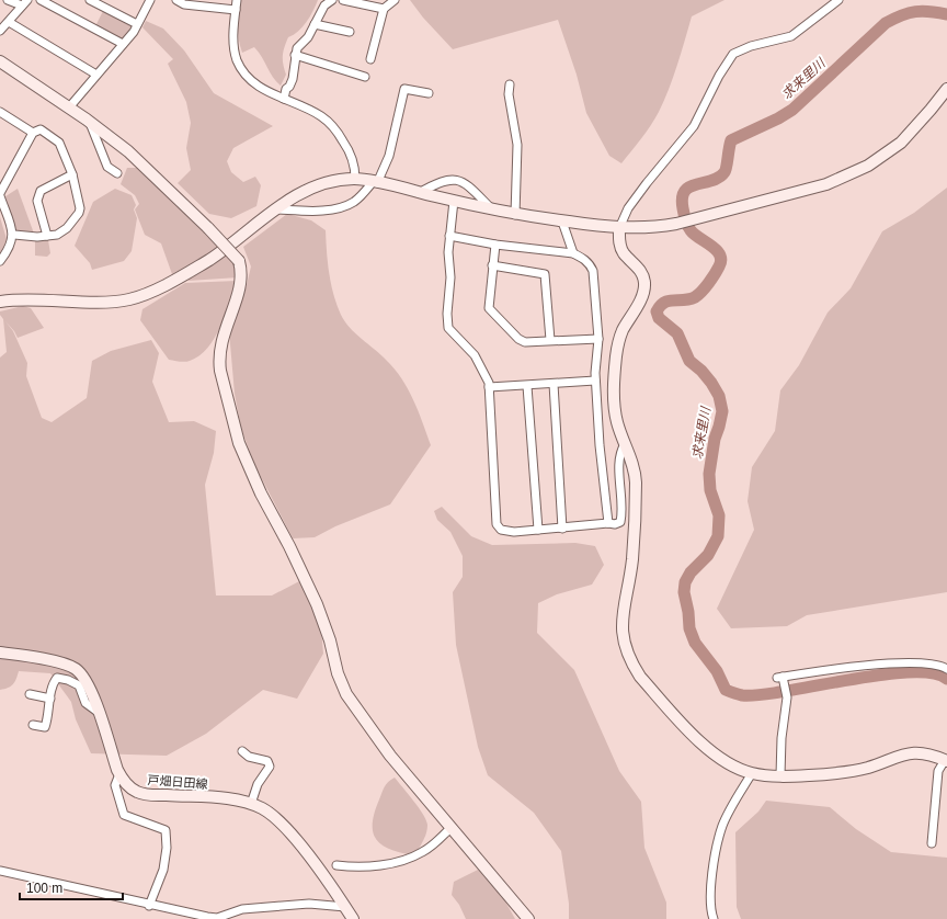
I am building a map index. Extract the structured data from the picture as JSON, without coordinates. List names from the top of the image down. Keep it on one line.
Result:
{"streets":{"street":["戸畑日田線"]},"water":["求来里川"],"scale_bar":"100 m"}
